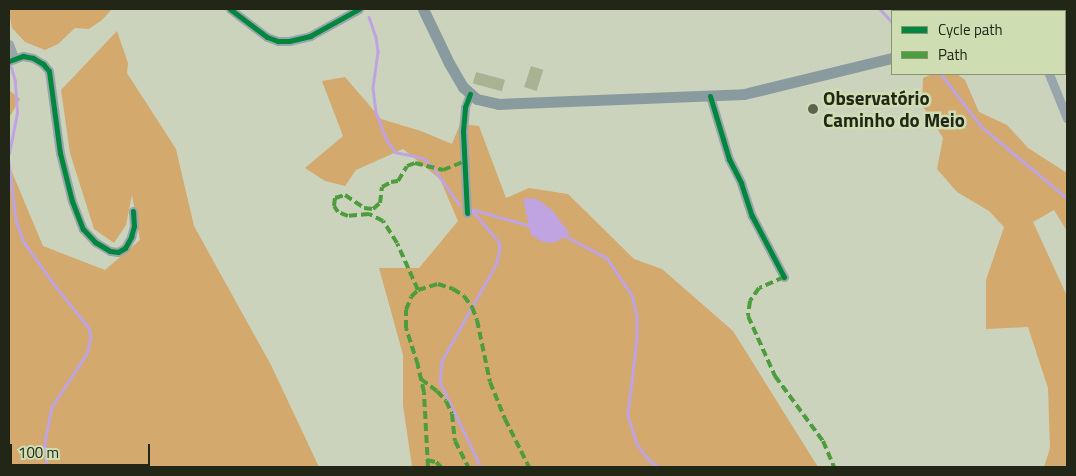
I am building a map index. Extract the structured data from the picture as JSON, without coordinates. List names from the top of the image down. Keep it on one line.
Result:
{"places":["Observatório Caminho do Meio"],"legend":["Cycle path","Path"],"scale_bar":"100 m"}
